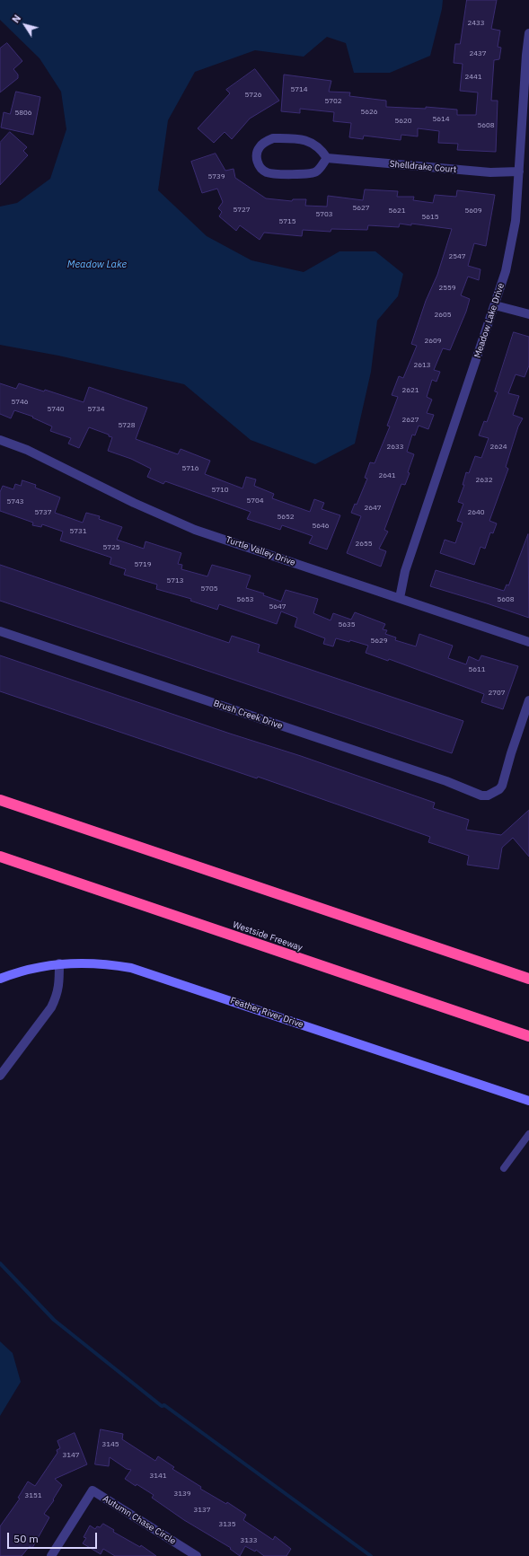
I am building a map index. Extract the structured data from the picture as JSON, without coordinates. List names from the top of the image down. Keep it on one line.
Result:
{"streets":{"highway":["Westside Freeway"],"street":["Shelldrake Court","Meadow Lake Drive","Turtle Valley Drive","Brush Creek Drive","Feather River Drive","Autumn Chase Circle"]},"crossings":[["Shelldrake Court","Meadow Lake Drive"],["Meadow Lake Drive","Turtle Valley Drive"]],"water":["Meadow Lake"],"house_numbers":["2433","2437","2441","5714","5726","5702","5626","5806","5614","5620","5608","5739","5627","5727","5621","5609","5703","5615","5715","2547","2559","2605","2609","2613","2621","5746","5740","5734","2627","5728","2633","2624","5716","2641","2632","5710","5704","5743","2647","5737","2640","5652","5646","5731","2655","5725","5719","5713","5705","5653","5608","5647","5635","5629","5611","2707","3145","3147","3141","3139","3151","3137","3135","3133"],"scale_bar":"50 m","north":"top left"}
